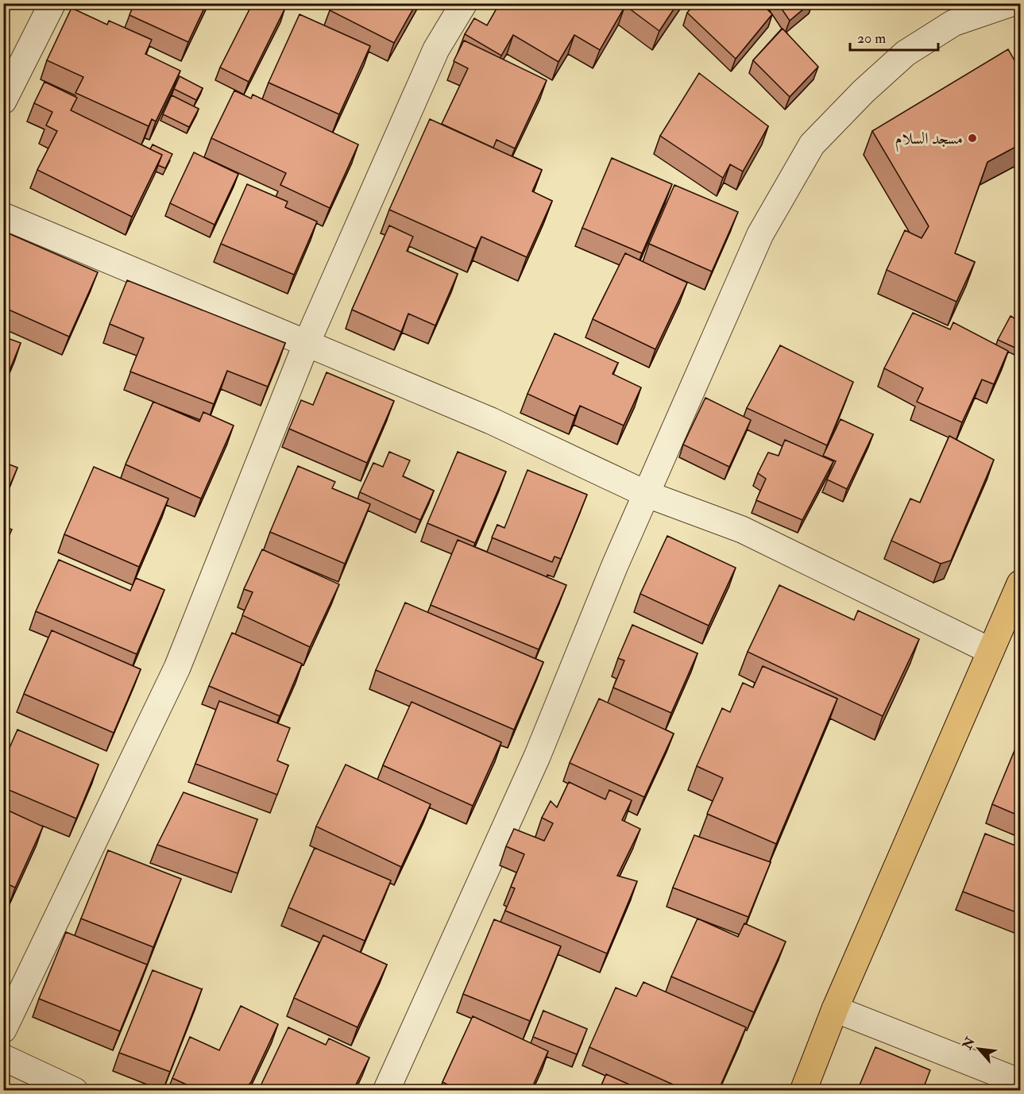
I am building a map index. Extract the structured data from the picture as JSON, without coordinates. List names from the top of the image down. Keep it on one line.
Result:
{"places":["مسجد السلام"],"scale_bar":"20 m","north":"top left"}
